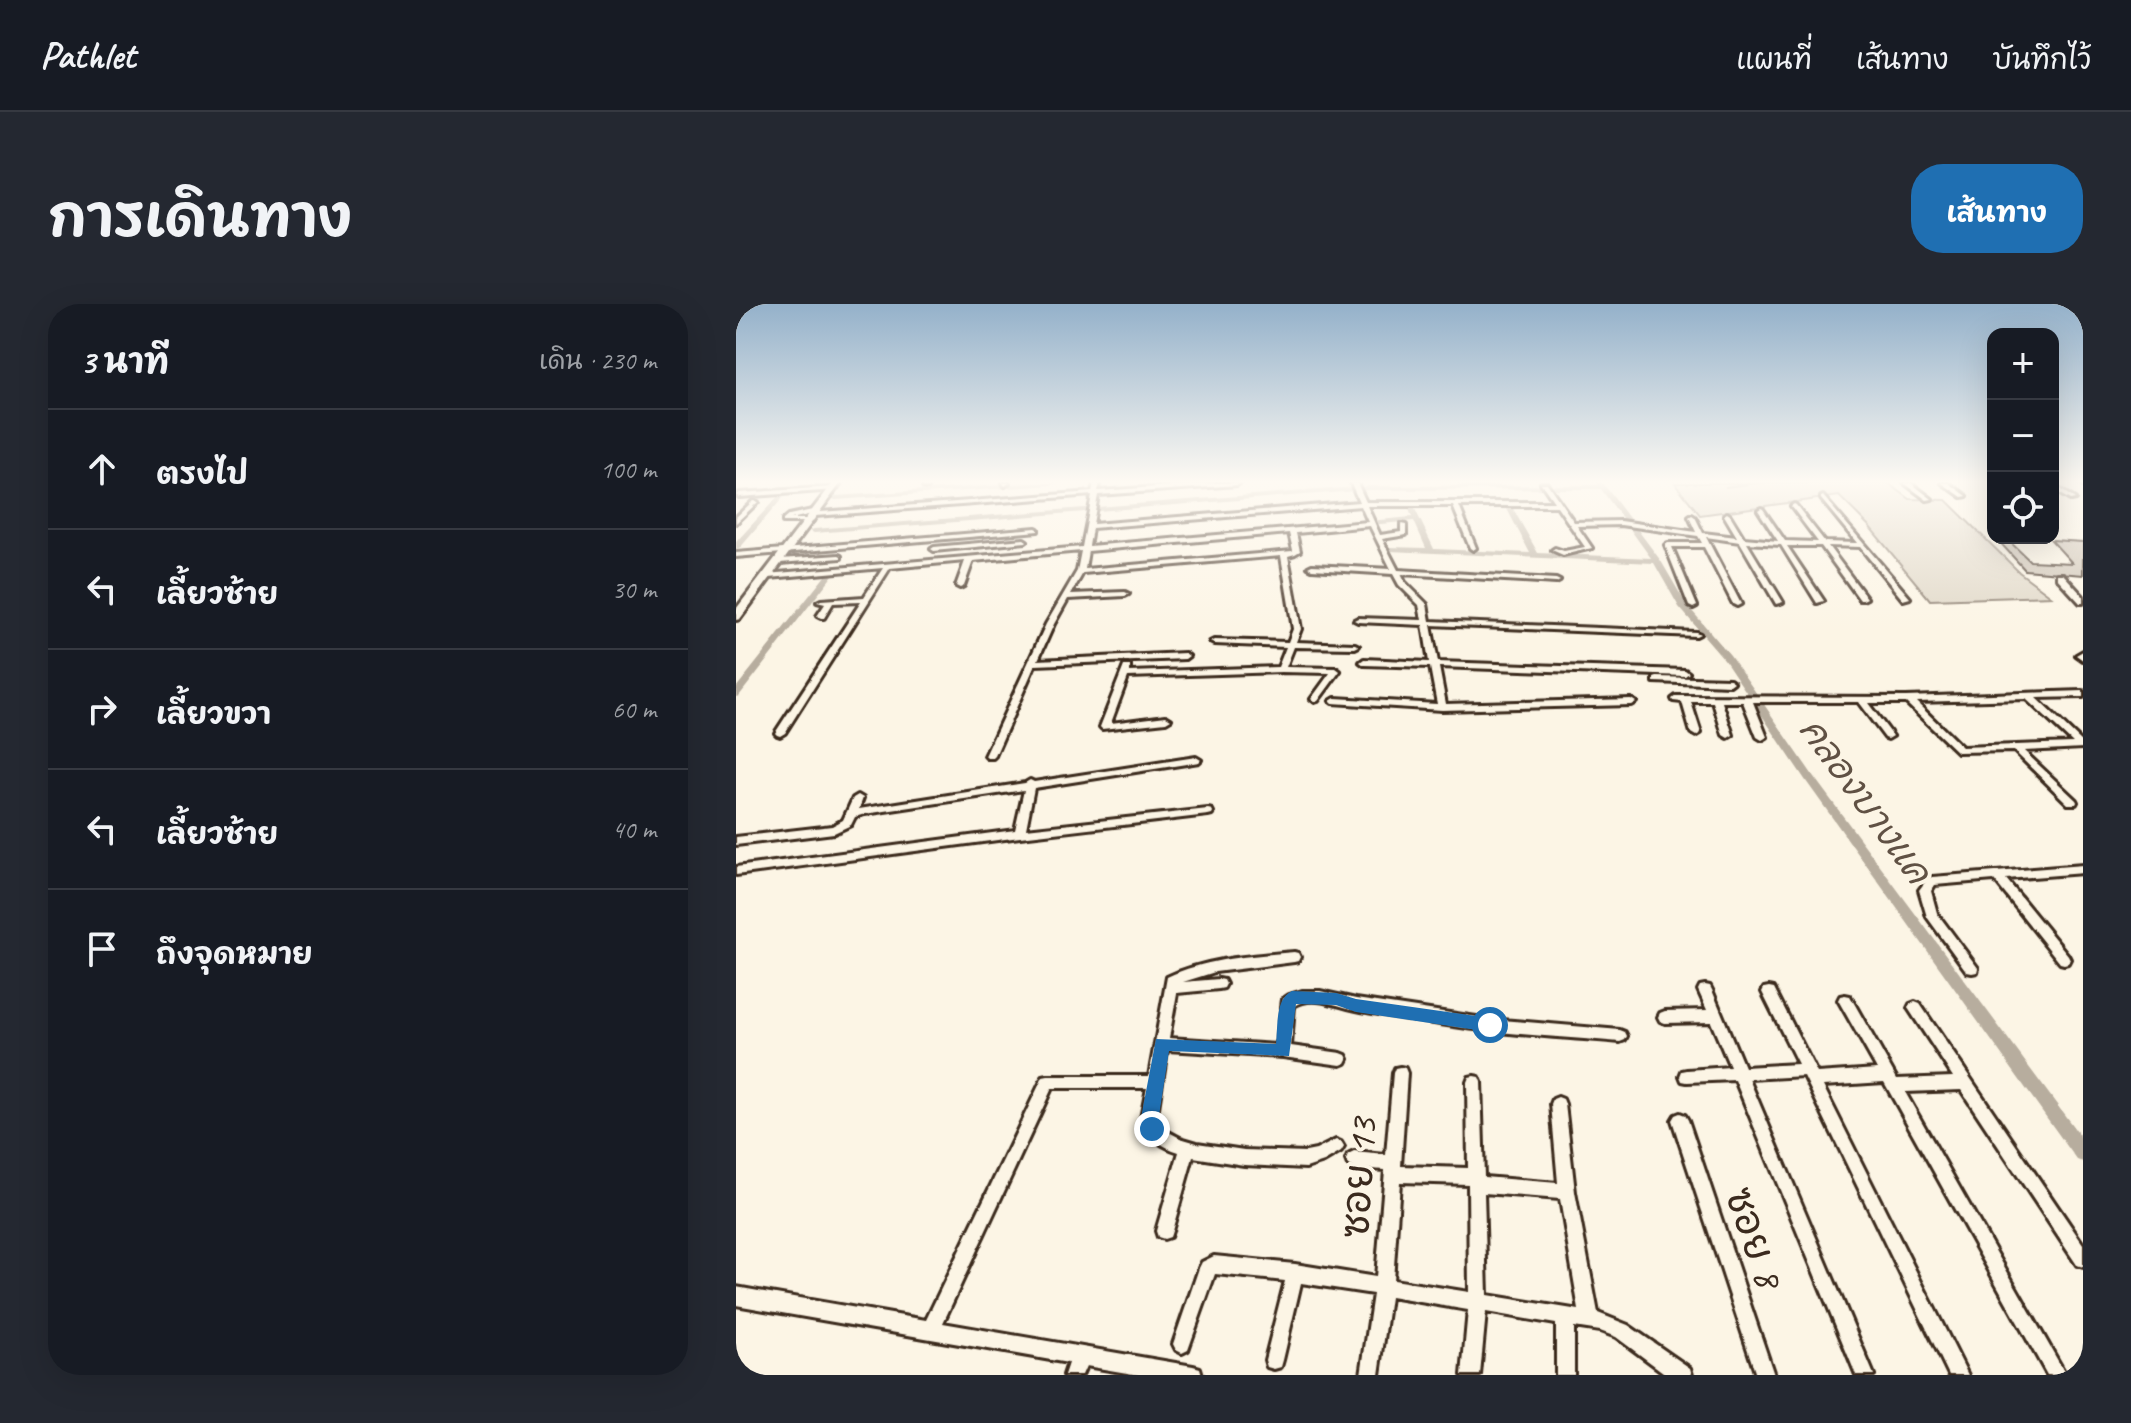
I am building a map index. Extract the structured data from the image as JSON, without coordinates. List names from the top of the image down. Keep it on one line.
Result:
{"streets":{"street":["ซอย 13","ซอย 8"]},"water":["คลองบางแค"],"page":{"header":"Pathlet","nav":["แผนที่","เส้นทาง","บันทึกไว้"],"title":"การเดินทาง","buttons":"เส้นทาง","heading":["3 นาที","เดิน · 230 m"],"map_buttons":["+","−"],"list":[["ตรงไป","100 m"],["เลี้ยวซ้าย","30 m"],["เลี้ยวขวา","60 m"],["เลี้ยวซ้าย","40 m"],"ถึงจุดหมาย"]}}
